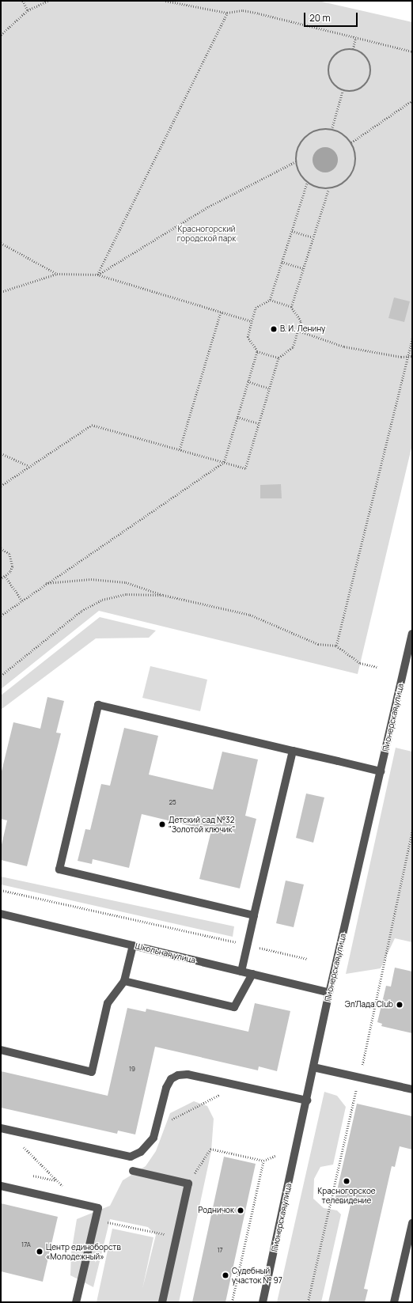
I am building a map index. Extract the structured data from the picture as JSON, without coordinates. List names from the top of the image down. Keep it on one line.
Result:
{"streets":{"street":["Пионерская улица","Школьная улица"]},"crossings":[["Пионерская улица","Школьная улица"]],"parks":["Красногорский городской парк"],"places":["В. И. Ленину","Детский сад №32 \"Золотой ключик\"","Эл'Лада Club","Красногорское телевидение","Родничок","Центр единоборств «Молодежный»","Судебный участок № 97"],"house_numbers":["25","19","17А","17"],"scale_bar":"20 m"}
